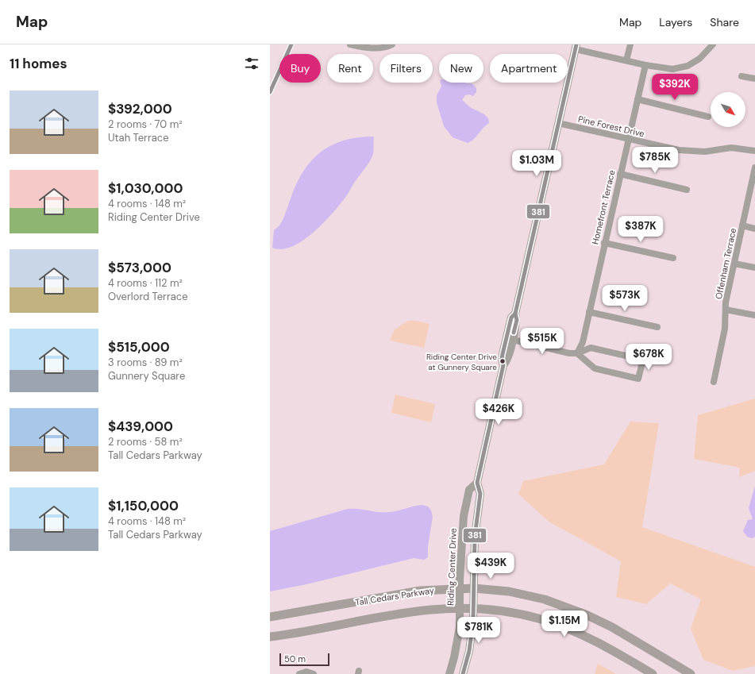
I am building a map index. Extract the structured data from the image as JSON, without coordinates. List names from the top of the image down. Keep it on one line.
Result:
{"streets":{"main road":["Tall Cedars Parkway"],"street":["Pine Forest Drive","Homefront Terrace","Offenham Terrace","Riding Center Drive"]},"crossings":[["Pine Forest Drive","Homefront Terrace"],["Pine Forest Drive","Riding Center Drive"],["Riding Center Drive","Tall Cedars Parkway"]],"places":["Riding Center Drive at Gunnery Square"],"lines":["transit line 381"],"scale_bar":"50 m","north":"bottom right","page":{"header":"Map","nav":["Map","Layers","Share"],"heading":"11 homes","chip":["Buy","Rent","Filters","New","Apartment"],"price":["$392K","$785K","$1.03M","$387K","$573K","$515K","$678K","$426K","$439K","$1.15M","$781K"],"list":[{"name":"$392,000","note":"2 rooms · 70 m² · Utah Terrace"},{"name":"$1,030,000","note":"4 rooms · 148 m² · Riding Center Drive"},{"name":"$573,000","note":"4 rooms · 112 m² · Overlord Terrace"},{"name":"$515,000","note":"3 rooms · 89 m² · Gunnery Square"},{"name":"$439,000","note":"2 rooms · 58 m² · Tall Cedars Parkway"},{"name":"$1,150,000","note":"4 rooms · 148 m² · Tall Cedars Parkway"}],"scale":"50 m"}}
